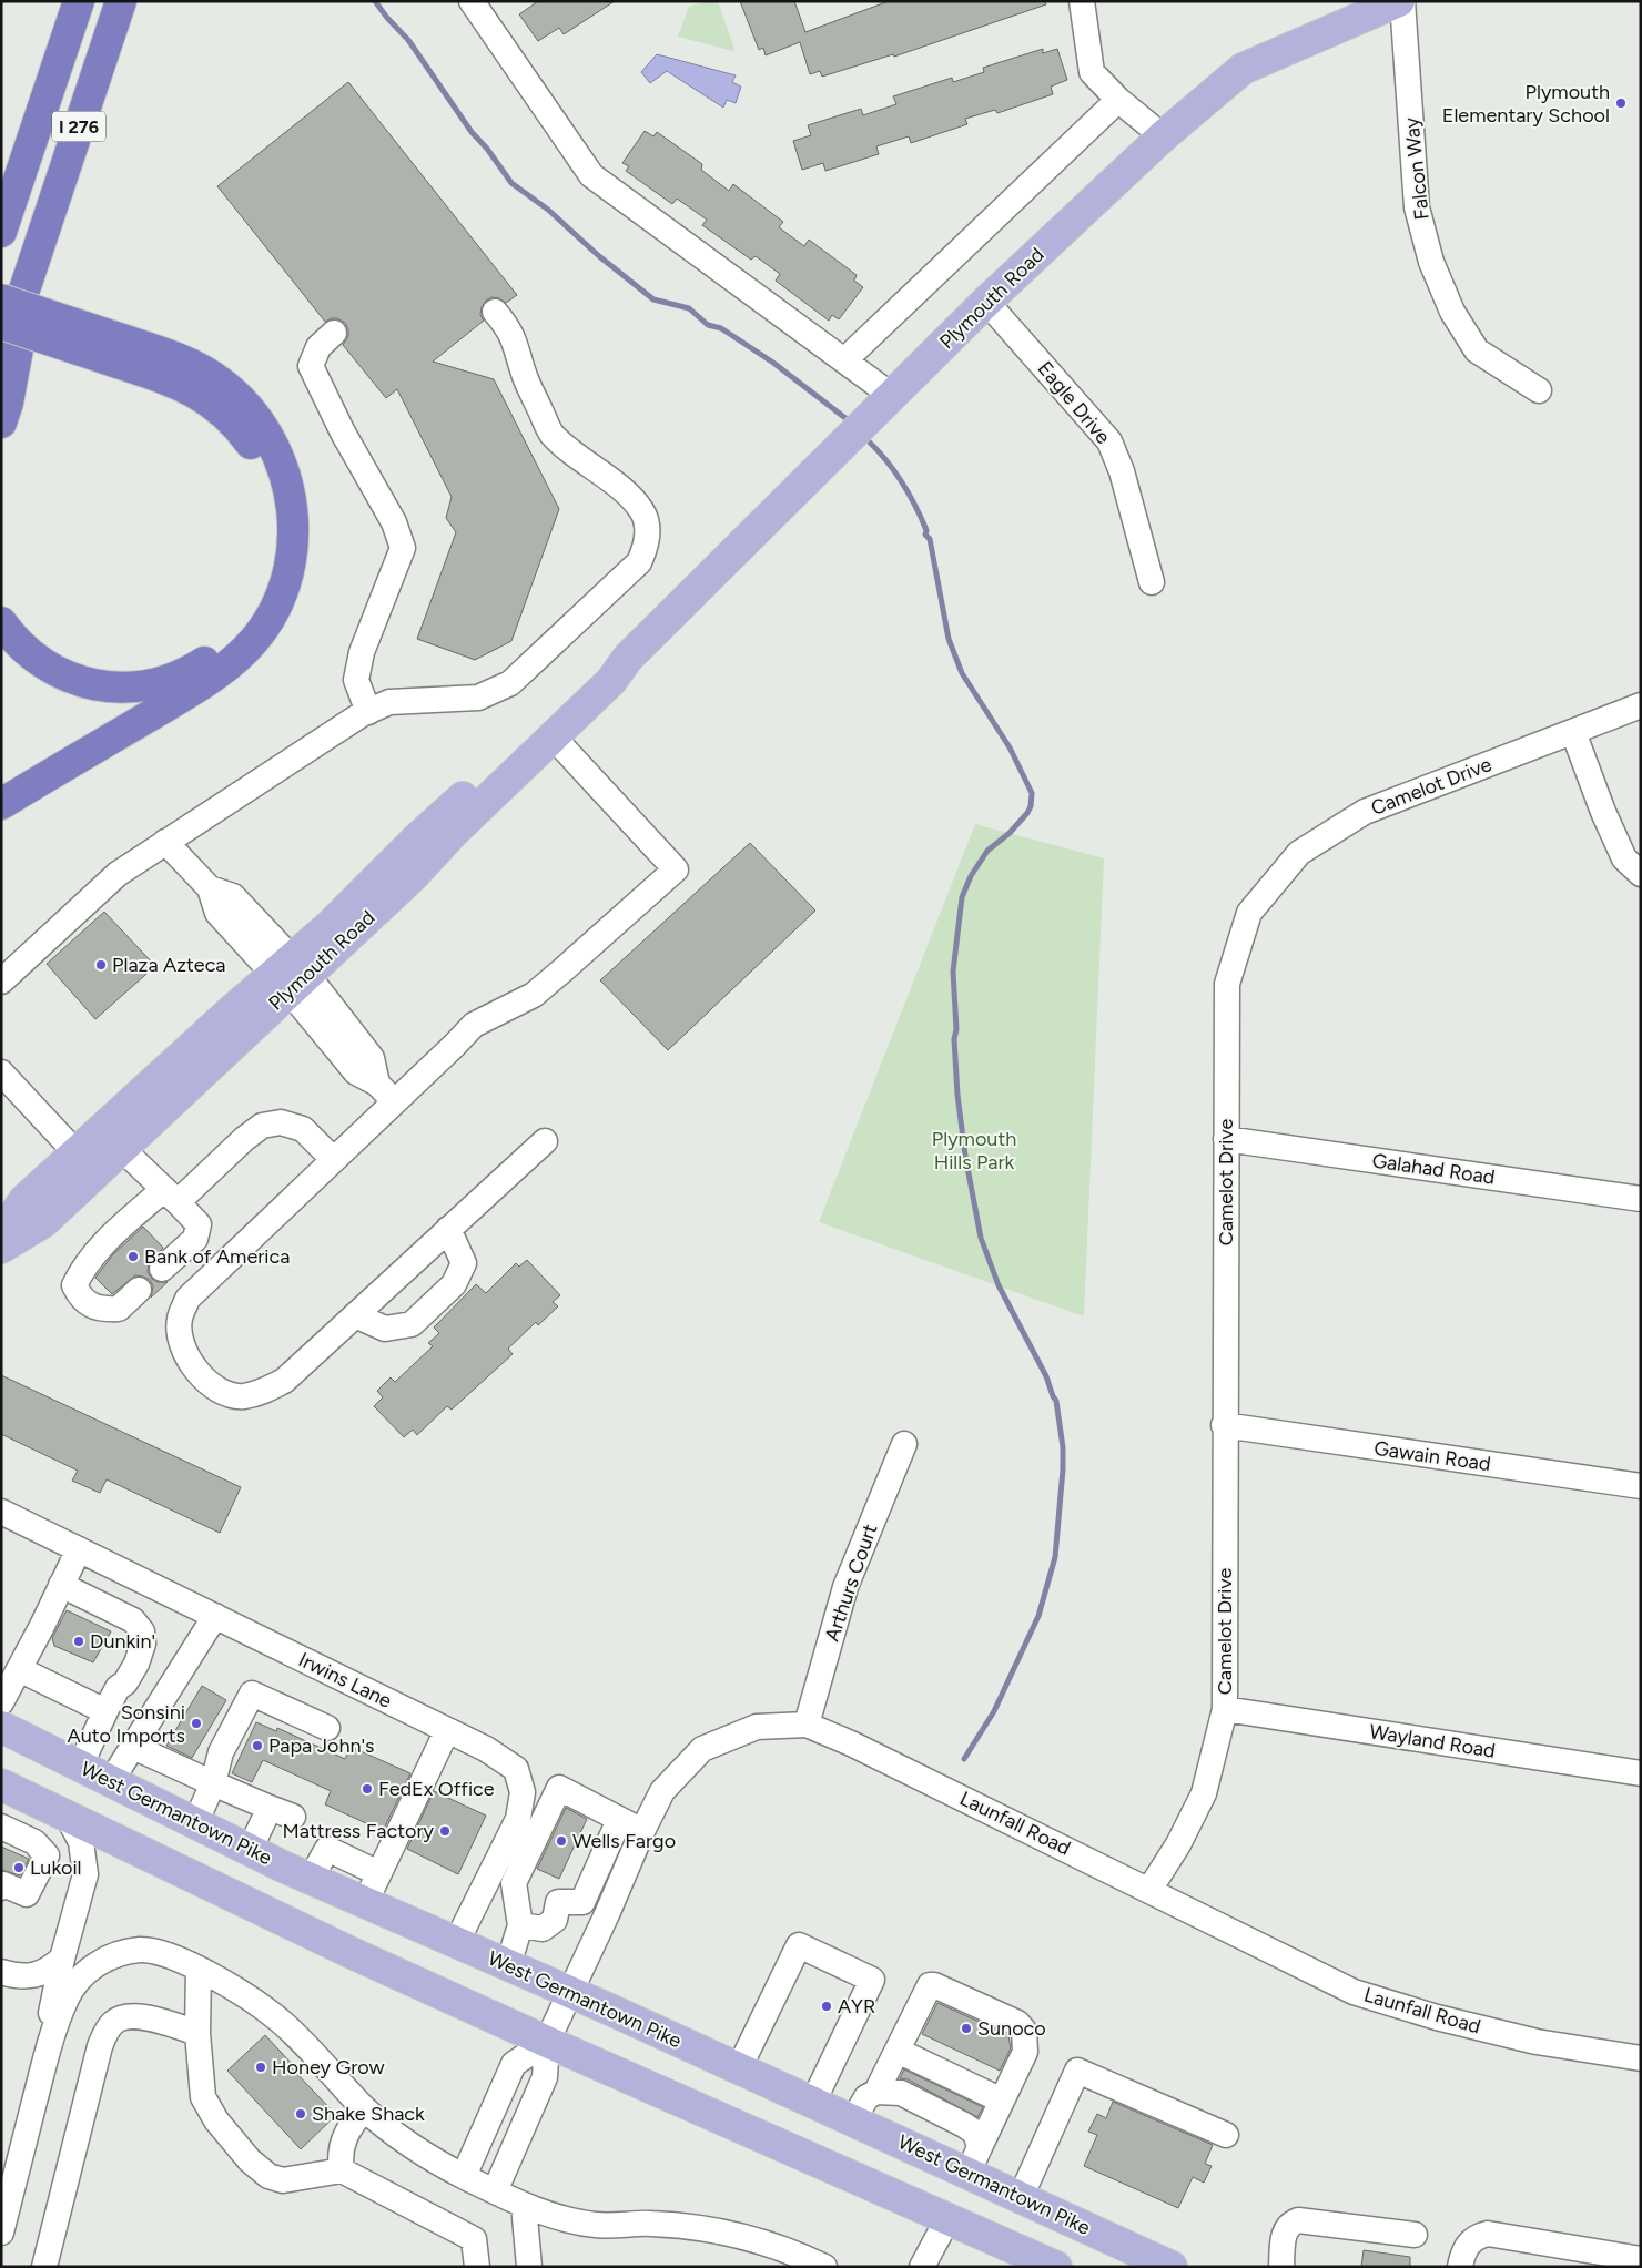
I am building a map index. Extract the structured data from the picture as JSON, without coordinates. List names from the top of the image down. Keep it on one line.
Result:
{"streets":{"highway":["I 276"],"main road":["Plymouth Road","West Germantown Pike"],"street":["Falcon Way","Eagle Drive","Camelot Drive","Galahad Road","Gawain Road","Arthurs Court","Irwins Lane","Wayland Road","Launfall Road"]},"crossings":[["Falcon Way","Plymouth Road"],["Plymouth Road","Eagle Drive"],["Camelot Drive","Galahad Road"],["Camelot Drive","Gawain Road"],["Camelot Drive","Wayland Road"],["Camelot Drive","Launfall Road"],["Arthurs Court","Launfall Road"],["Irwins Lane","West Germantown Pike"],["West Germantown Pike","Launfall Road"]],"parks":["Plymouth Hills Park"],"places":["Plymouth Elementary School","Plaza Azteca","Bank of America","Dunkin'","Sonsini Auto Imports","Papa John's","FedEx Office","Mattress Factory","Wells Fargo","Lukoil","AYR","Sunoco","Honey Grow","Shake Shack"]}
